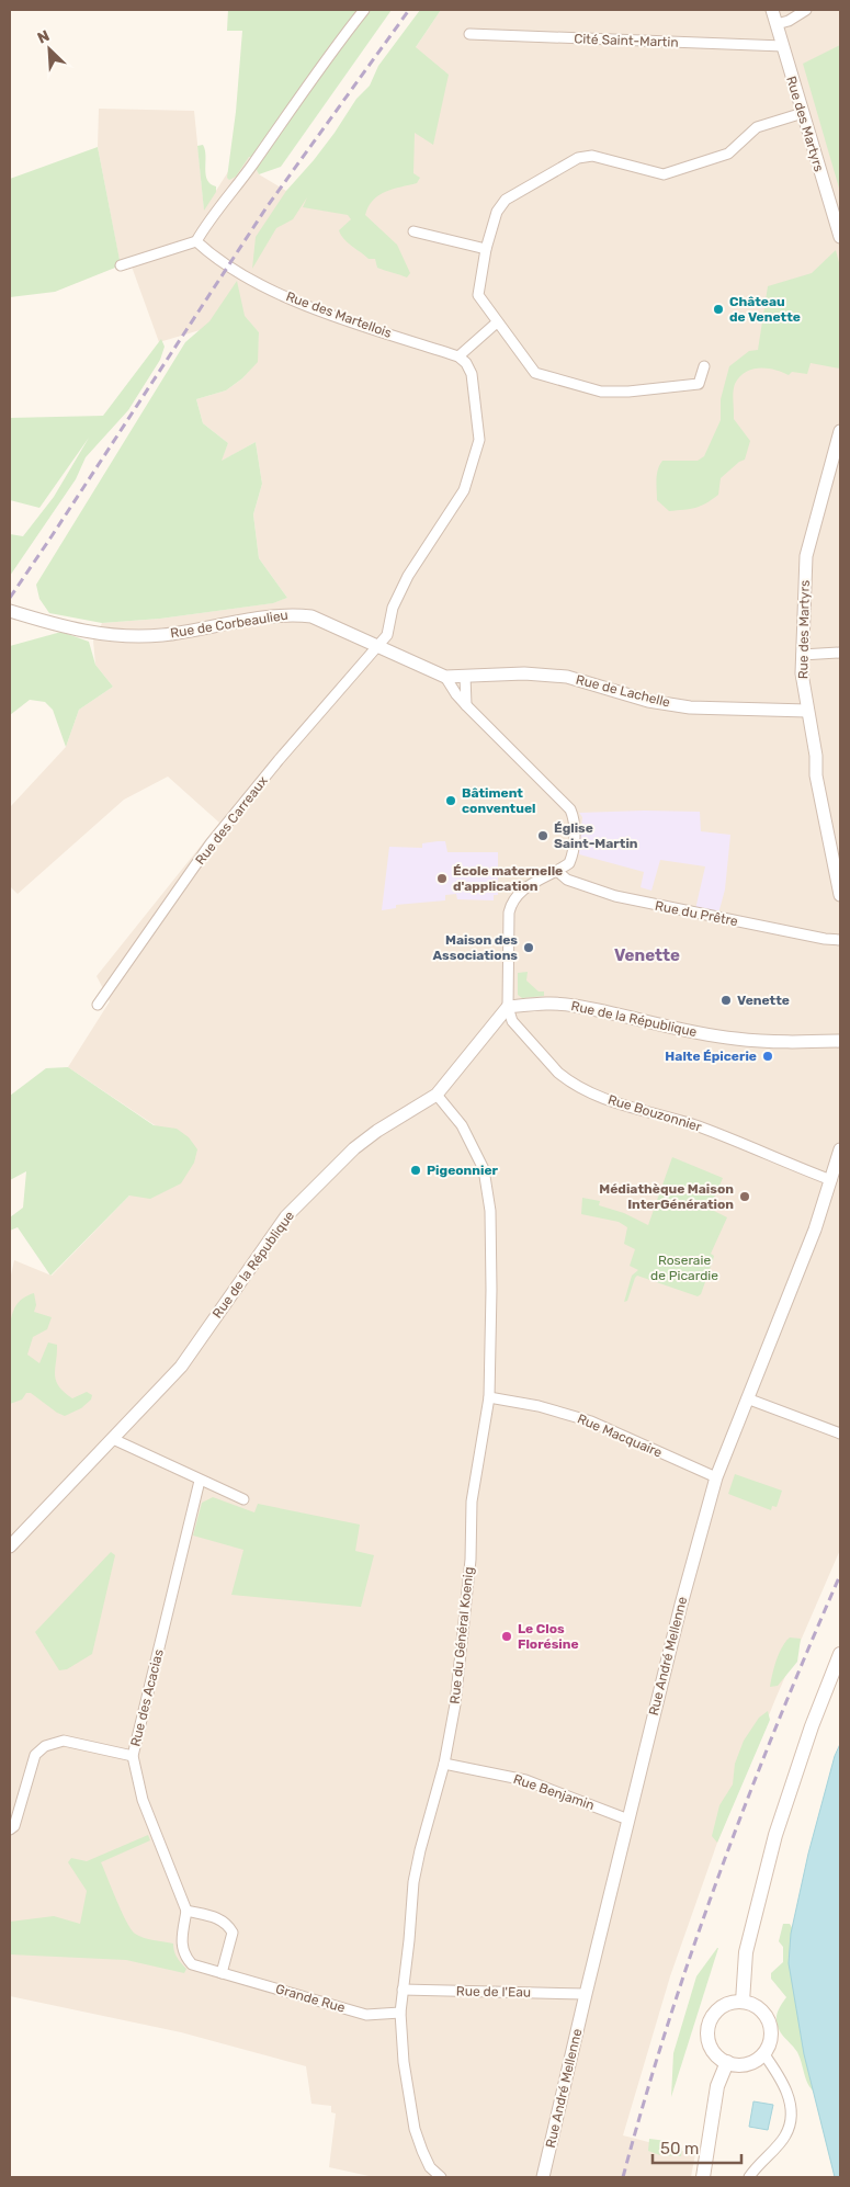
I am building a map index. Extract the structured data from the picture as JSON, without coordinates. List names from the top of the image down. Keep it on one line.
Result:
{"streets":{"street":["Cité Saint-Martin","Rue des Martyrs","Rue des Martellois","Rue de Corbeaulieu","Rue de Lachelle","Rue des Carreaux","Rue du Prêtre","Rue de la République","Rue Bouzonnier","Rue Macquaire","Rue du Général Koenig","Rue André Mellenne","Rue des Acacias","Rue Benjamin","Rue de l'Eau","Grande Rue"]},"crossings":[["Cité Saint-Martin","Rue des Martyrs"],["Rue des Martyrs","Rue de Lachelle"],["Rue de Corbeaulieu","Rue de Lachelle"],["Rue de Corbeaulieu","Rue des Carreaux"],["Rue de la République","Rue Bouzonnier"],["Rue de la République","Rue du Général Koenig"],["Rue Bouzonnier","Rue André Mellenne"],["Rue Macquaire","Rue du Général Koenig"],["Rue Macquaire","Rue André Mellenne"],["Rue du Général Koenig","Rue Benjamin"],["Rue du Général Koenig","Rue de l'Eau"],["Rue du Général Koenig","Grande Rue"],["Rue André Mellenne","Rue Benjamin"],["Rue André Mellenne","Rue de l'Eau"],["Rue des Acacias","Grande Rue"]],"districts":["Venette"],"parks":["Roseraie de Picardie"],"places":["Château de Venette","Bâtiment conventuel","Église Saint-Martin","École maternelle d'application","Maison des Associations","Venette","Halte Épicerie","Pigeonnier","Médiathèque Maison InterGénération","Le Clos Florésine"],"scale_bar":"50 m","north":"top left"}
